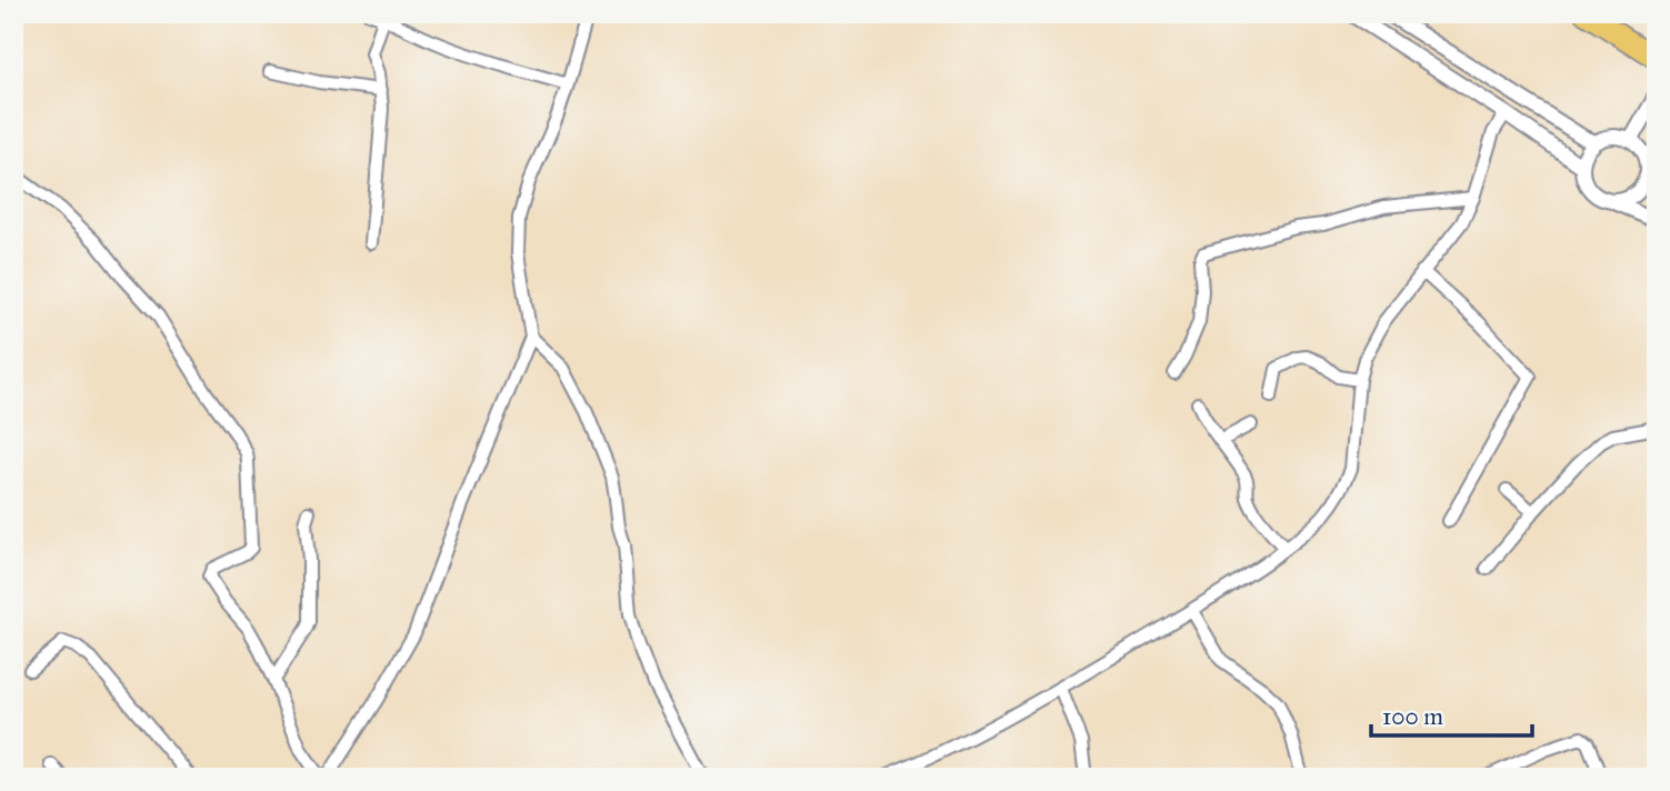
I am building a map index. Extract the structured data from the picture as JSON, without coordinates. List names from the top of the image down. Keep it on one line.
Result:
{"scale_bar":"100 m"}
